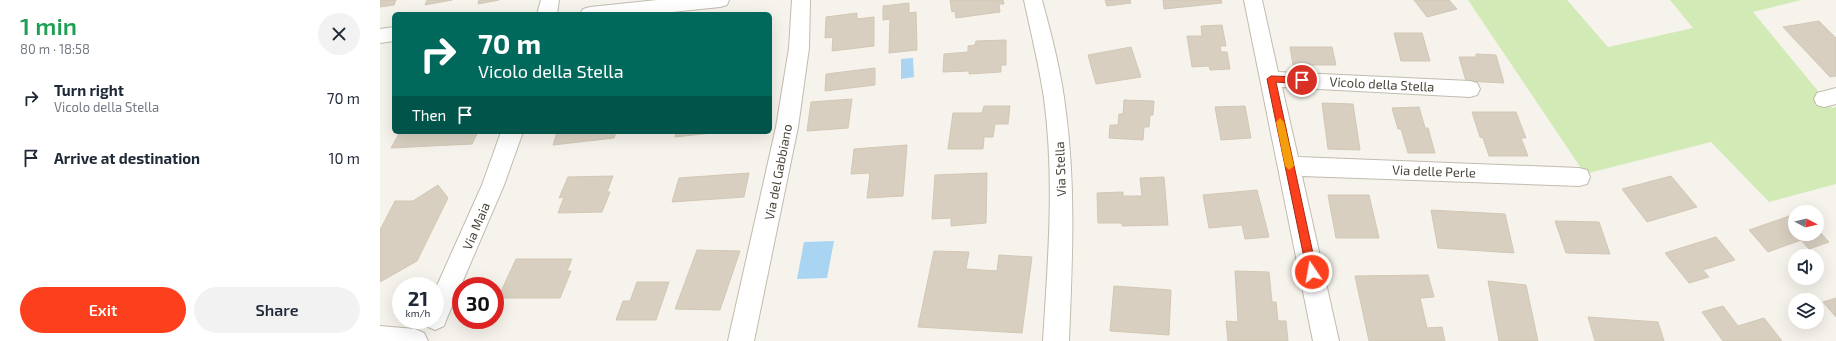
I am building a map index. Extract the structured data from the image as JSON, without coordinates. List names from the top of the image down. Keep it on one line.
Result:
{"streets":{"street":["Vicolo della Stella","Via Stella","Via delle Perle","Via del Gabbiano","Via Maia"]},"north":"right","page":{"heading":["1 min","80 m · 18:58"],"turn":["70 m","Vicolo della Stella"],"list":[{"name":"Turn right","note":"Vicolo della Stella","value":"70 m"},{"name":"Arrive at destination","value":"10 m"}],"then":"Then","speed":"21 km/h","limit":"30","buttons":["Exit","Share"]}}
